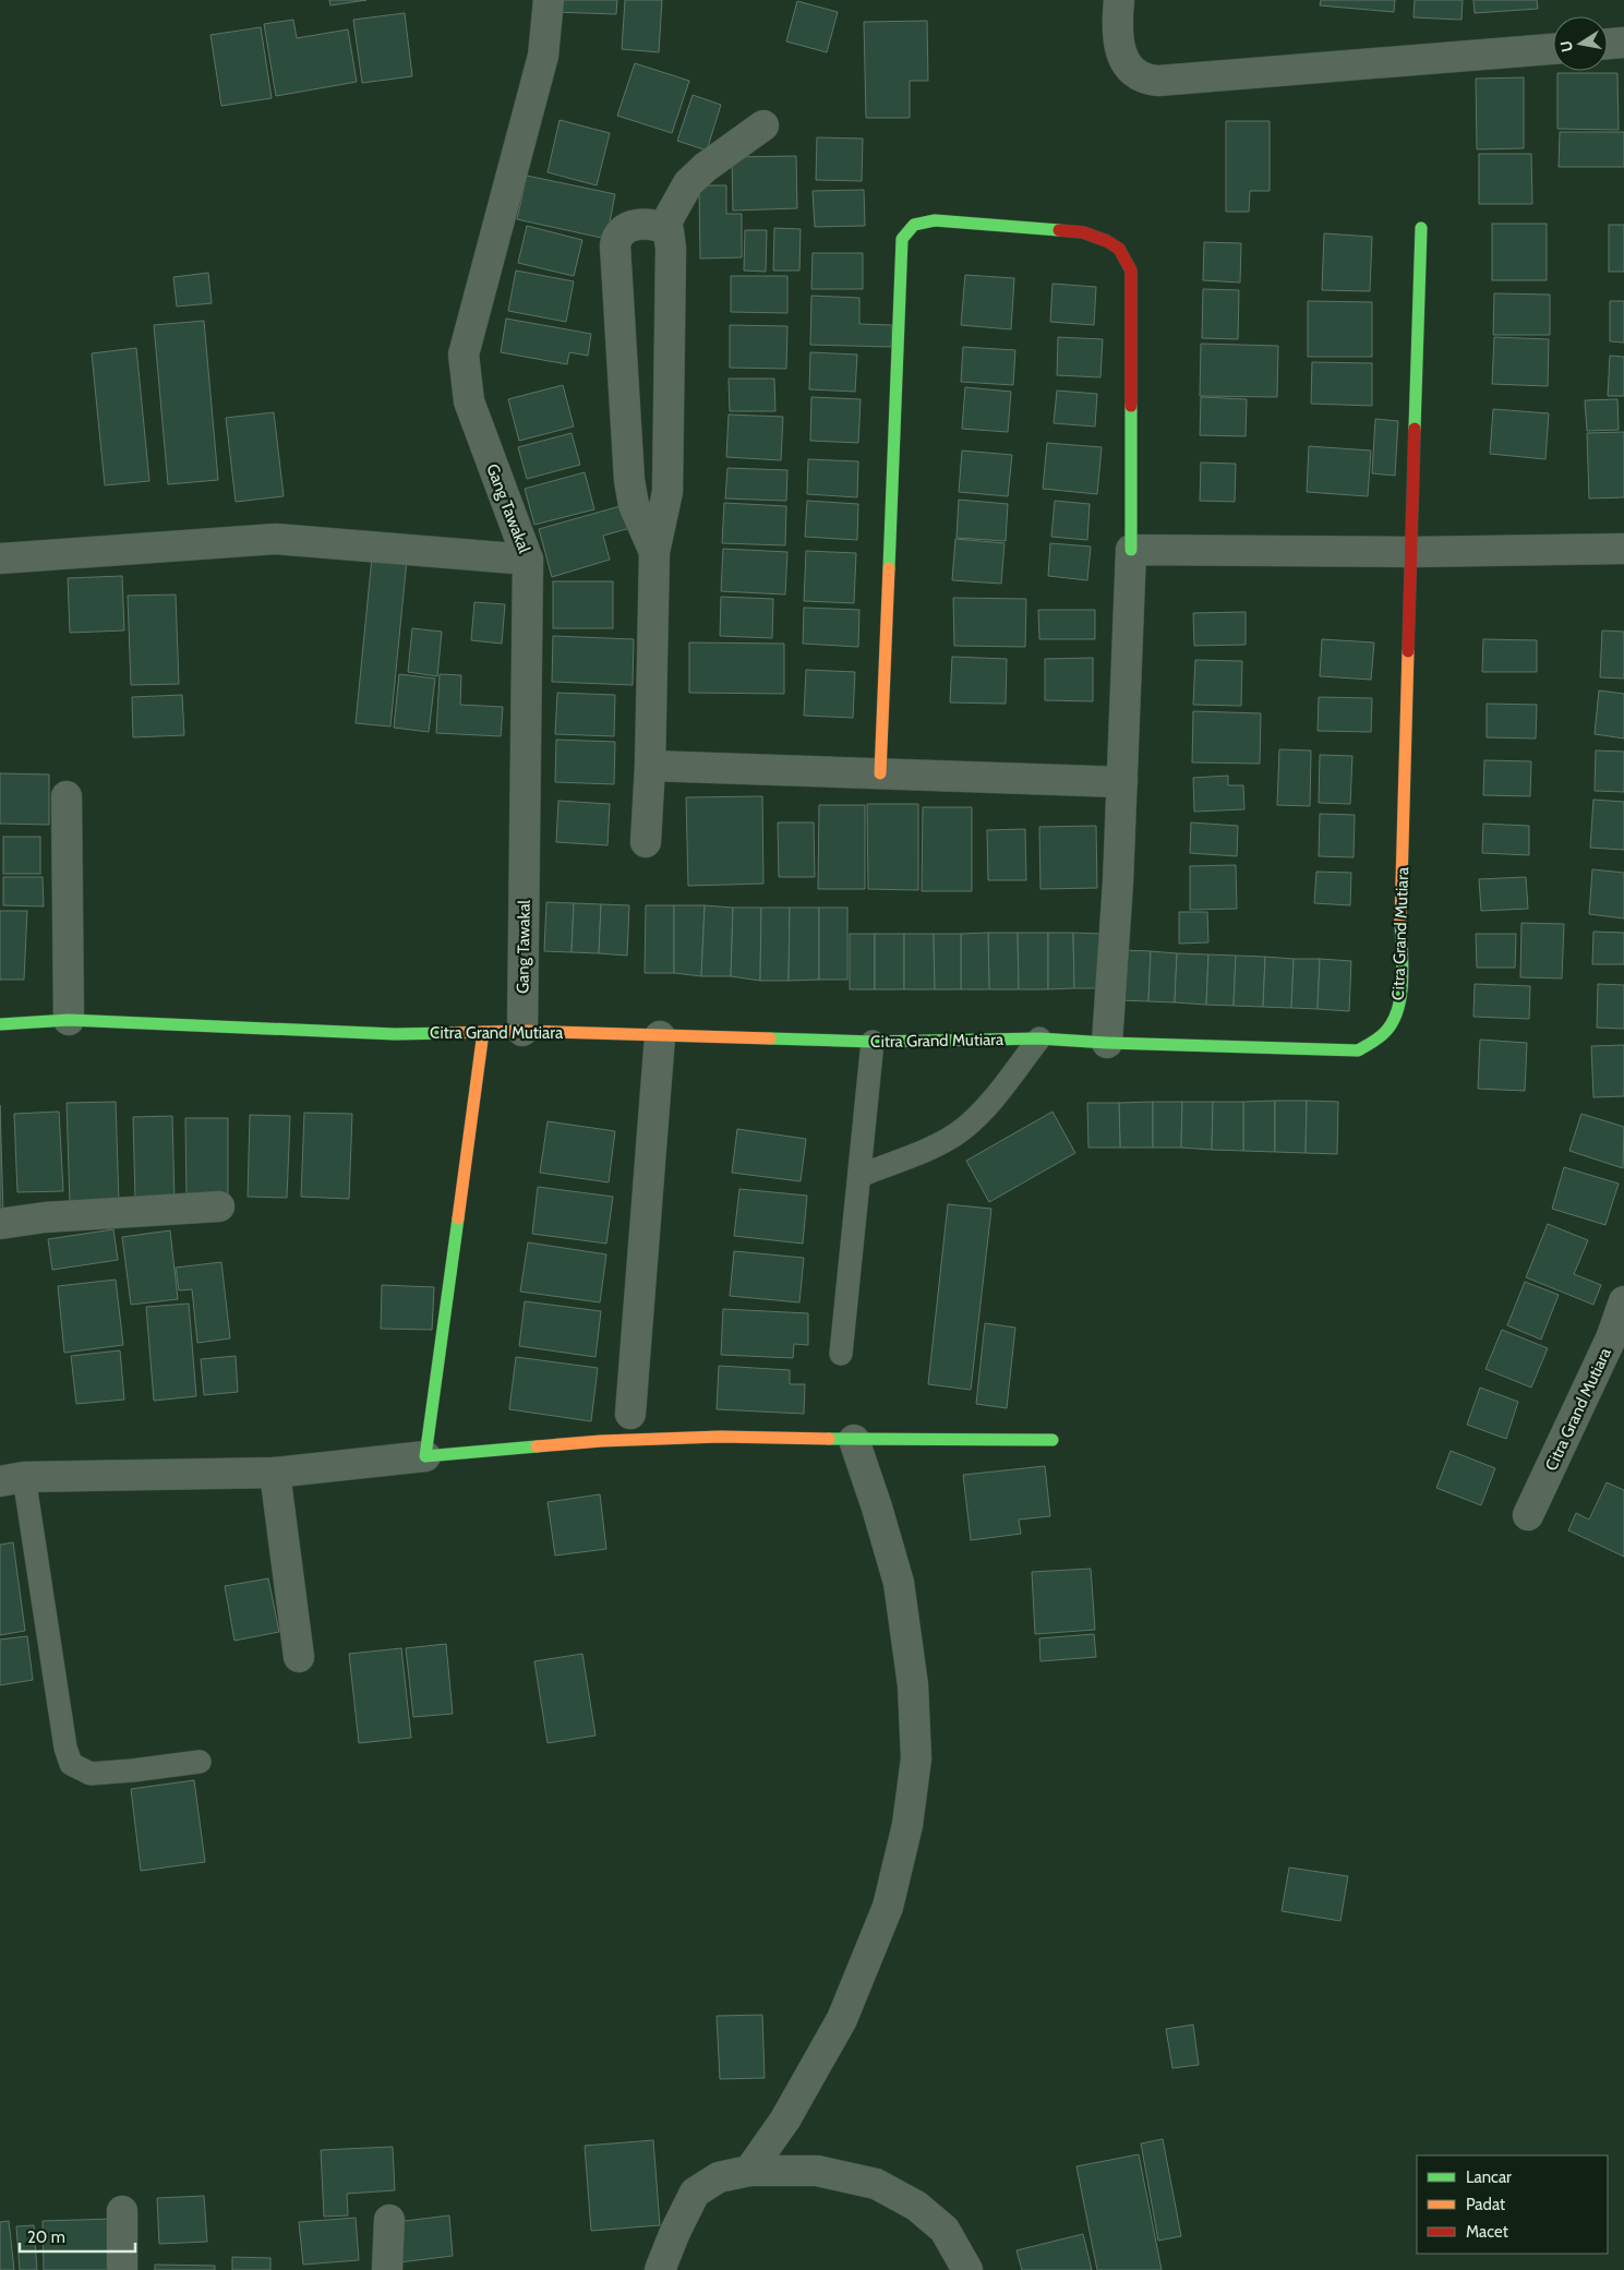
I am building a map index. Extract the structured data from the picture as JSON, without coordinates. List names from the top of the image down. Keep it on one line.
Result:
{"streets":{"street":["Gang Tawakal","Citra Grand Mutiara"]},"crossings":[["Gang Tawakal","Citra Grand Mutiara"]],"legend":["Lancar","Padat","Macet"],"scale_bar":"20 m","north":"left"}
